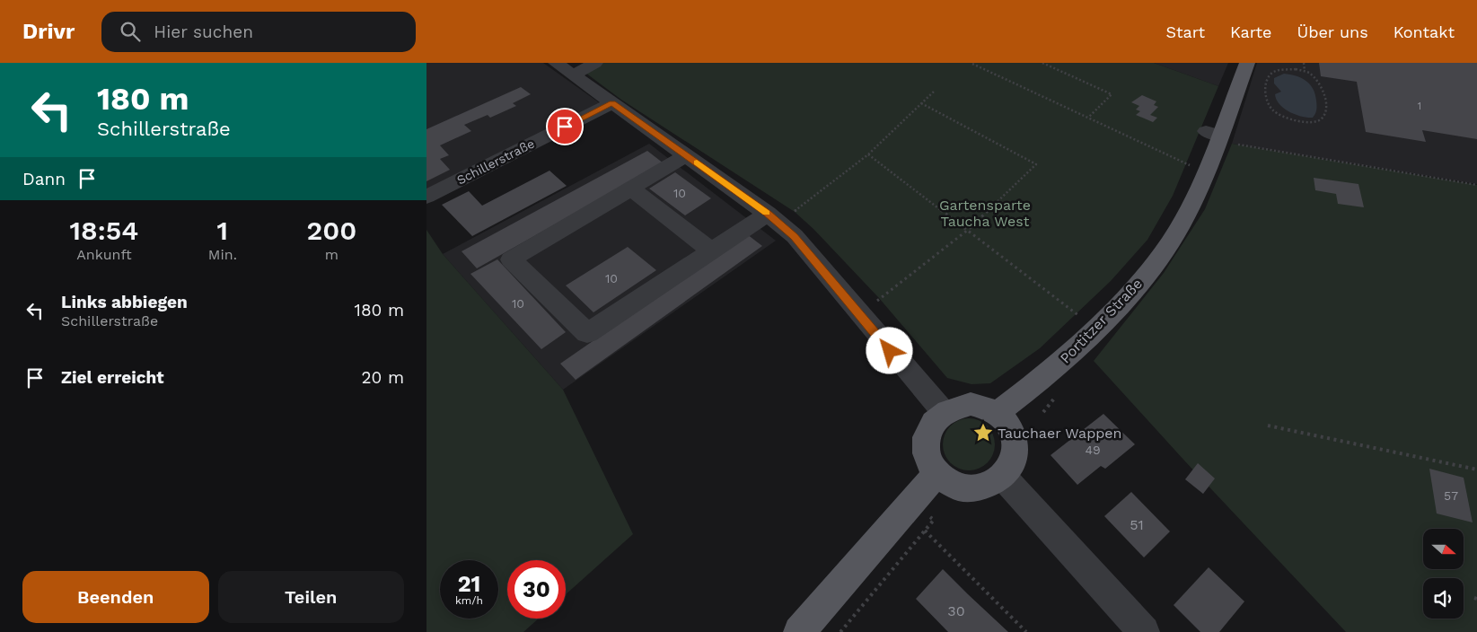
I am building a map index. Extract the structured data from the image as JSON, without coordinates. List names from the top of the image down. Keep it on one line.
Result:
{"streets":{"main road":["Portitzer Straße"],"street":["Schillerstraße"]},"parks":["Gartensparte Taucha West"],"places":{"place":["Tauchaer Wappen"]},"house_numbers":["1","10","10","10","49","57","51","30"],"north":"right","page":{"header":"Drivr","search":"Hier suchen","nav":["Start","Karte","Über uns","Kontakt"],"turn":["180 m","Schillerstraße"],"then":"Dann","eta":["18:54","Ankunft","1","Min.","200","m"],"list":[{"name":"Links abbiegen","note":"Schillerstraße","value":"180 m"},{"name":"Ziel erreicht","value":"20 m"}],"speed":"21 km/h","limit":"30","buttons":["Beenden","Teilen"]}}
